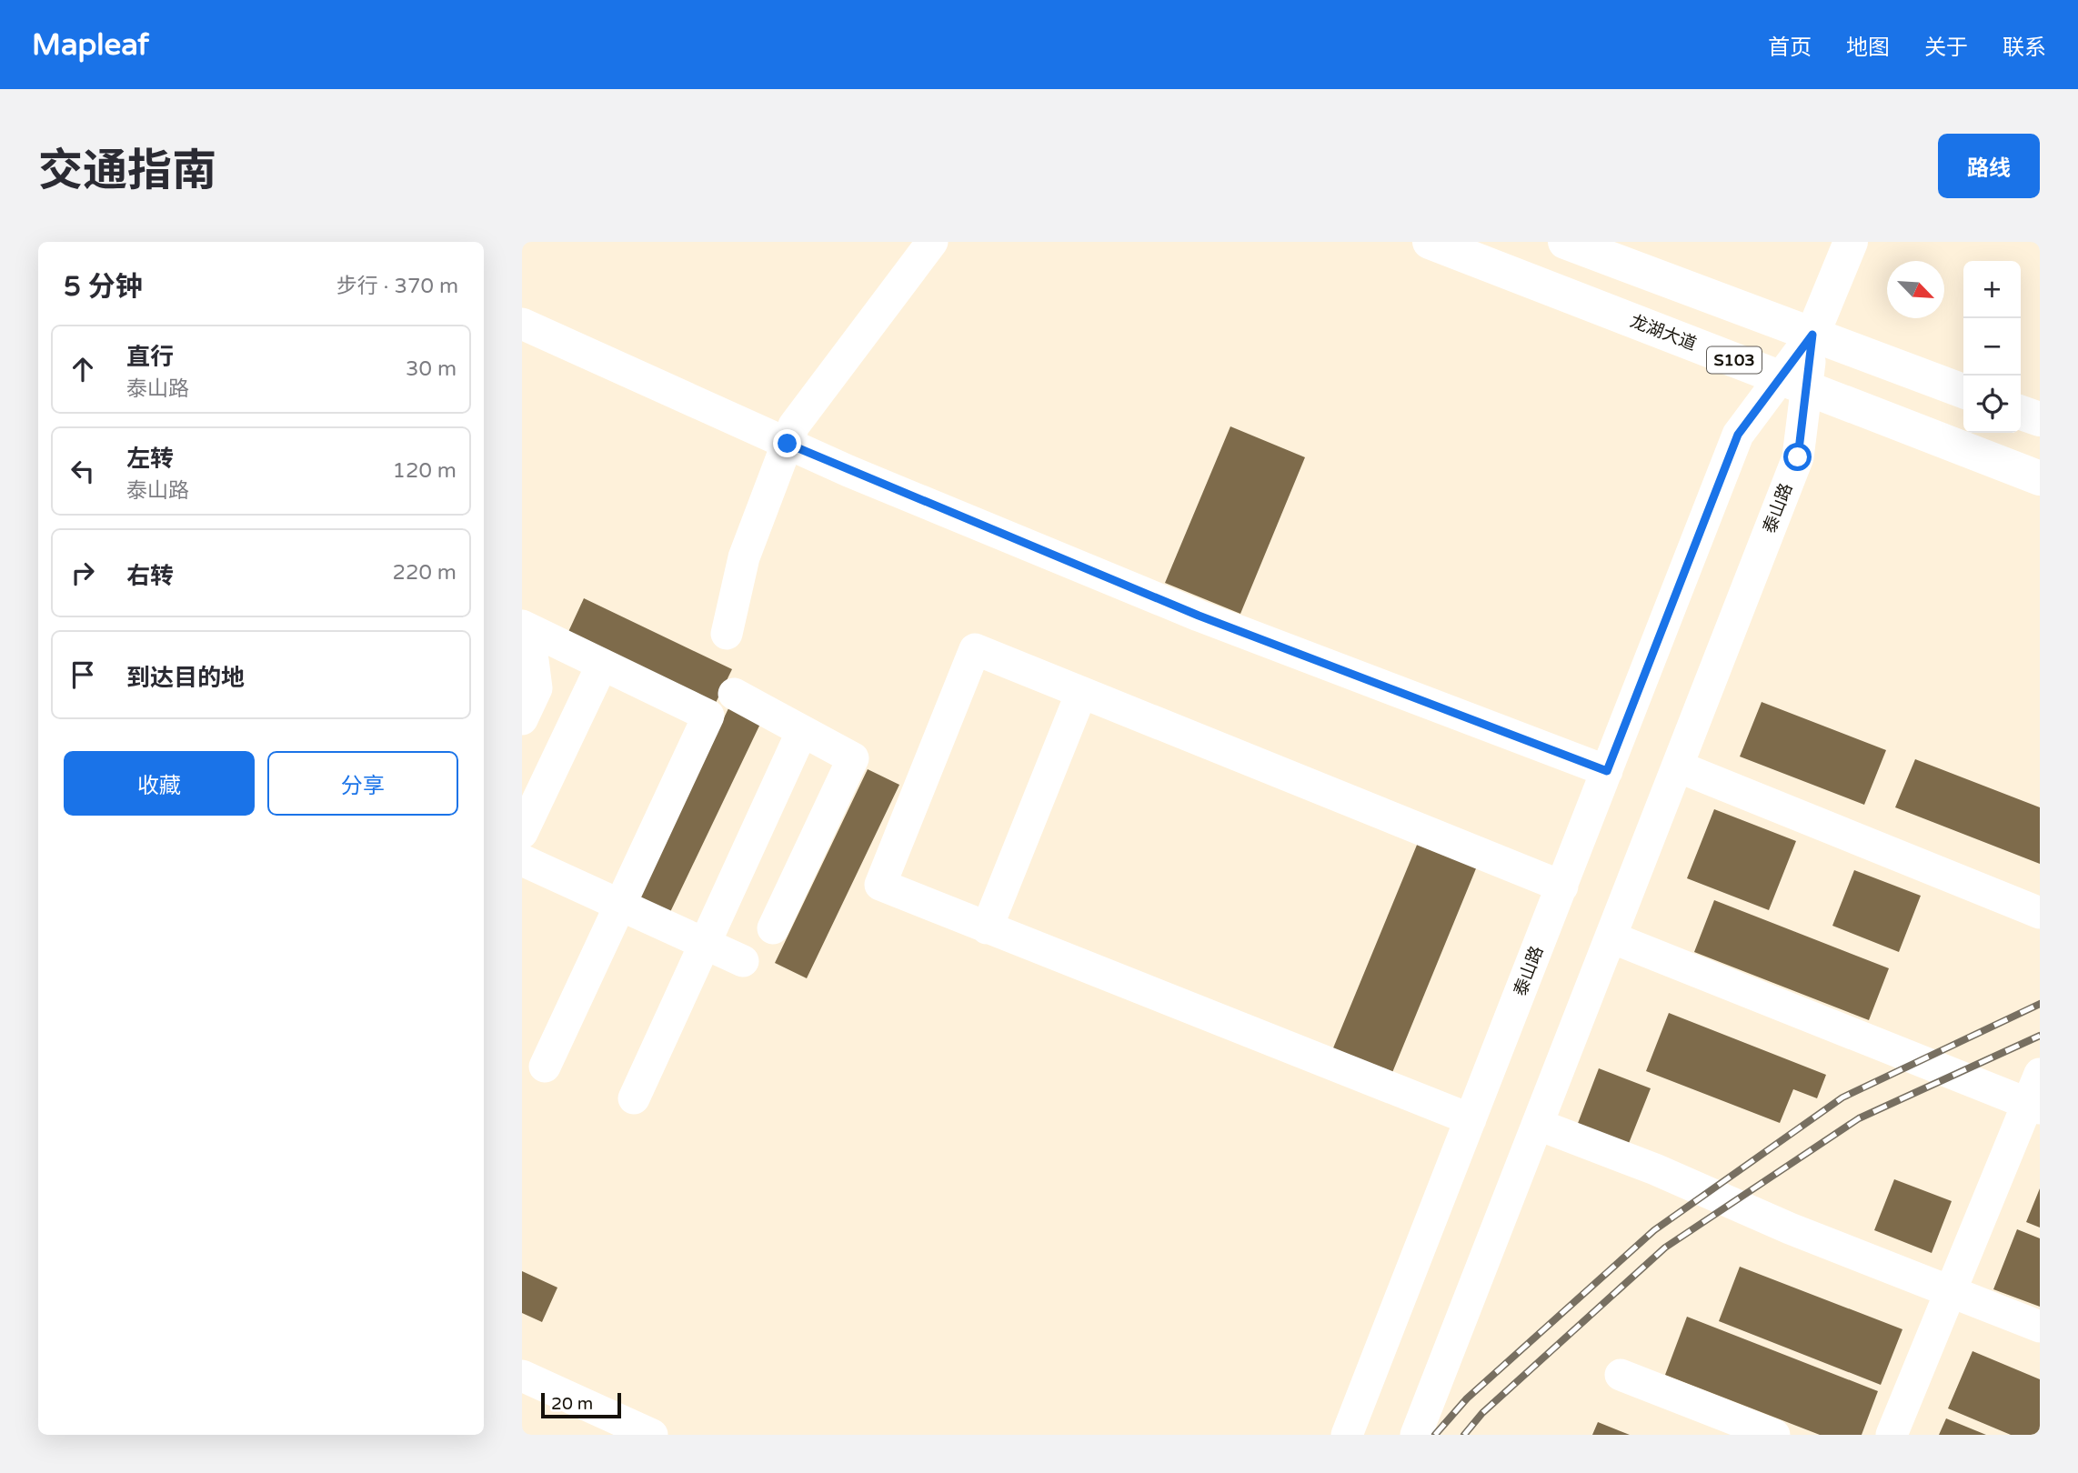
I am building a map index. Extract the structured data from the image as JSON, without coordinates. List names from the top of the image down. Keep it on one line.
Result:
{"streets":{"main road":["龙湖大道","S103"],"street":["泰山路"]},"crossings":[["龙湖大道","泰山路"]],"scale_bar":"20 m","north":"bottom right","page":{"header":"Mapleaf","nav":["首页","地图","关于","联系"],"title":"交通指南","buttons":["路线",["收藏","分享"]],"heading":["5 分钟","步行 · 370 m"],"map_buttons":["+","−"],"list":[["直行","泰山路","30 m"],["左转","泰山路","120 m"],["右转","220 m"],"到达目的地"],"scale":"20 m"}}
